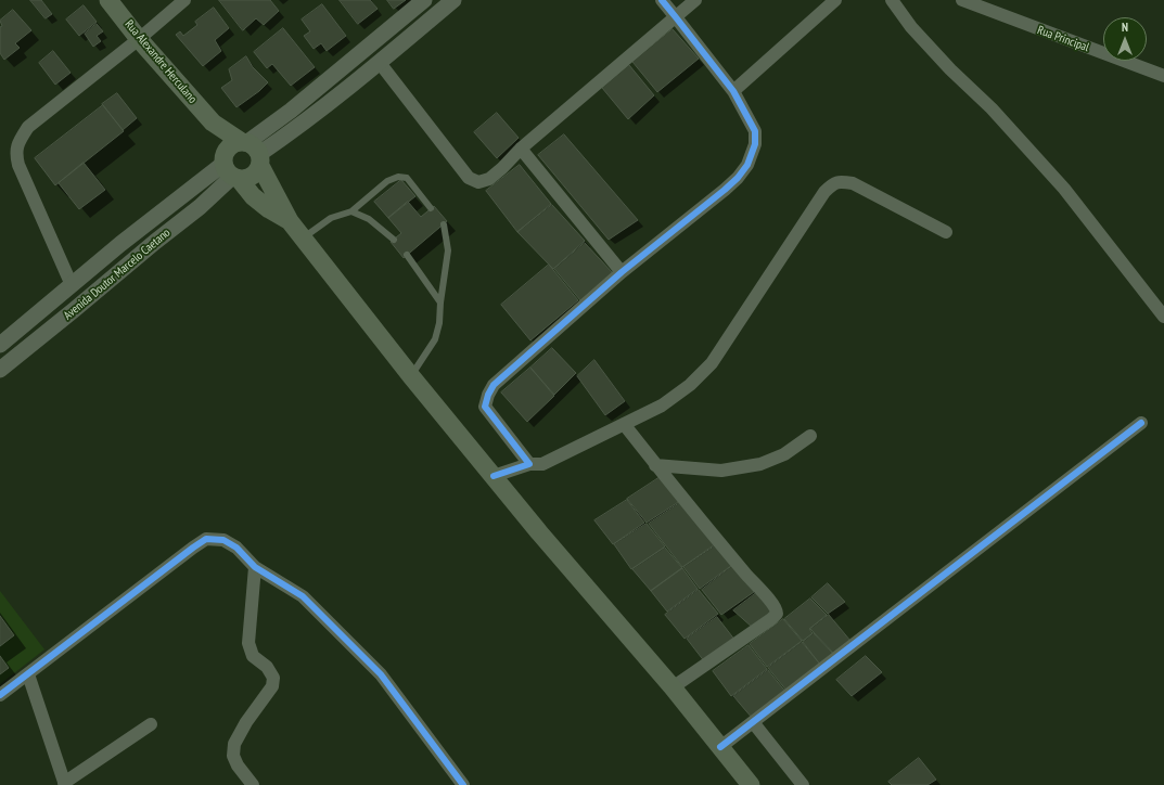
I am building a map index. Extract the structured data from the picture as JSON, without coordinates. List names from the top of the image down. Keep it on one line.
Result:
{"streets":{"main road":["Rua Alexandre Herculano","Avenida Doutor Marcelo Caetano"],"street":["Rua Principal"]},"crossings":[["Rua Alexandre Herculano","Avenida Doutor Marcelo Caetano"]],"north":"top"}
